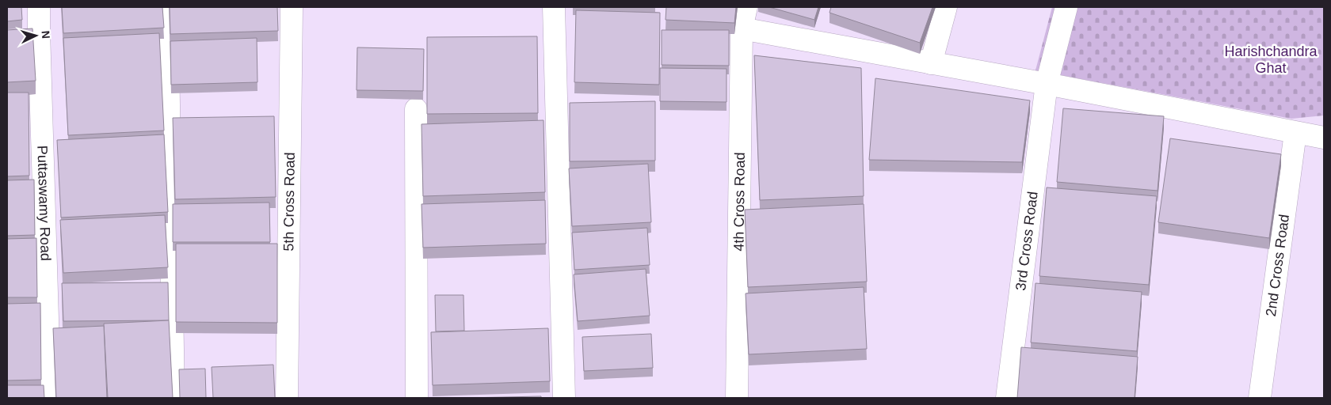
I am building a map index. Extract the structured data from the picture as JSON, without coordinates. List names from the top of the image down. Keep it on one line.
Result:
{"streets":{"street":["Puttaswamy Road","5th Cross Road","4th Cross Road","3rd Cross Road","2nd Cross Road"]},"parks":["Harishchandra Ghat"],"north":"right"}
